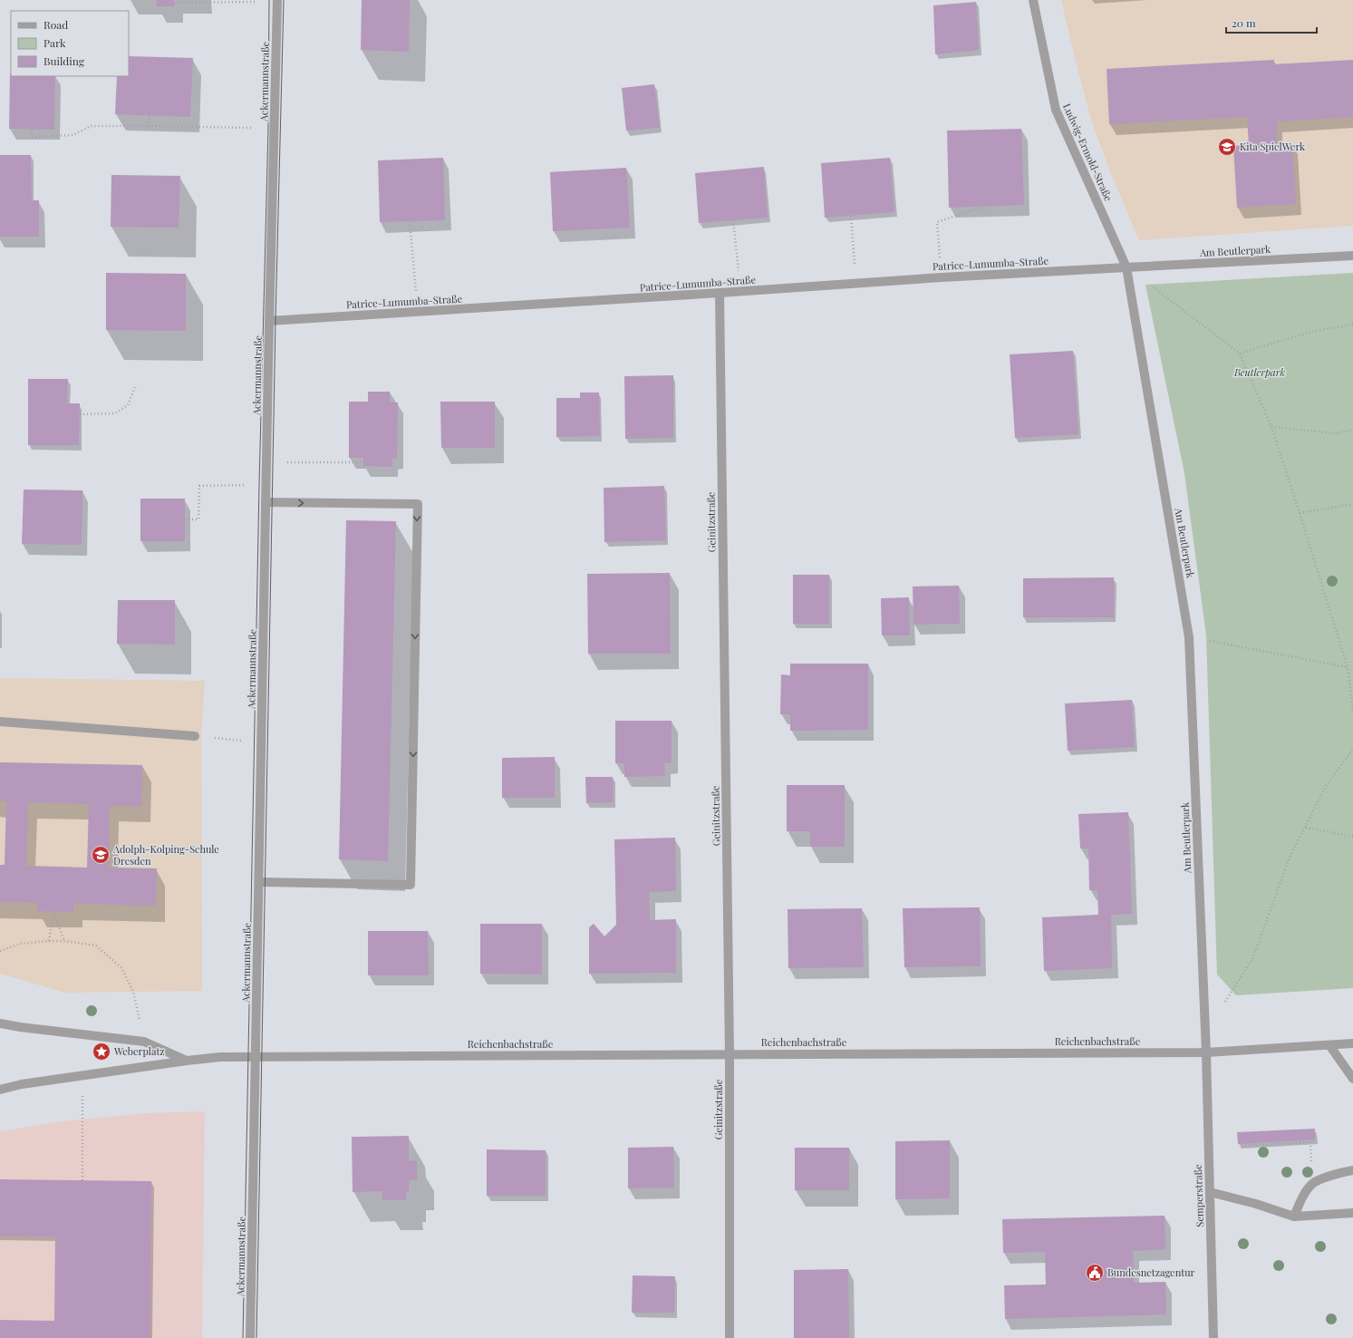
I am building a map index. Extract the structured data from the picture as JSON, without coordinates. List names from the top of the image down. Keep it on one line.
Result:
{"streets":{"street":["Ackermannstraße","Ludwig-Ermold-Straße","Am Beutlerpark","Patrice-Lumumba-Straße","Geinitzstraße","Reichenbachstraße","Semperstraße"]},"crossings":[["Ackermannstraße","Patrice-Lumumba-Straße"],["Ackermannstraße","Reichenbachstraße"],["Ludwig-Ermold-Straße","Am Beutlerpark"],["Ludwig-Ermold-Straße","Patrice-Lumumba-Straße"],["Am Beutlerpark","Patrice-Lumumba-Straße"],["Am Beutlerpark","Reichenbachstraße"],["Am Beutlerpark","Semperstraße"],["Patrice-Lumumba-Straße","Geinitzstraße"],["Geinitzstraße","Reichenbachstraße"],["Reichenbachstraße","Semperstraße"]],"parks":["Beutlerpark"],"places":{"school or university":["Kita SpielWerk","Adolph-Kolping-Schule Dresden"],"place":["Weberplatz"],"public building":["Bundesnetzagentur"]},"legend":["Road","Park","Building"],"scale_bar":"20 m"}
